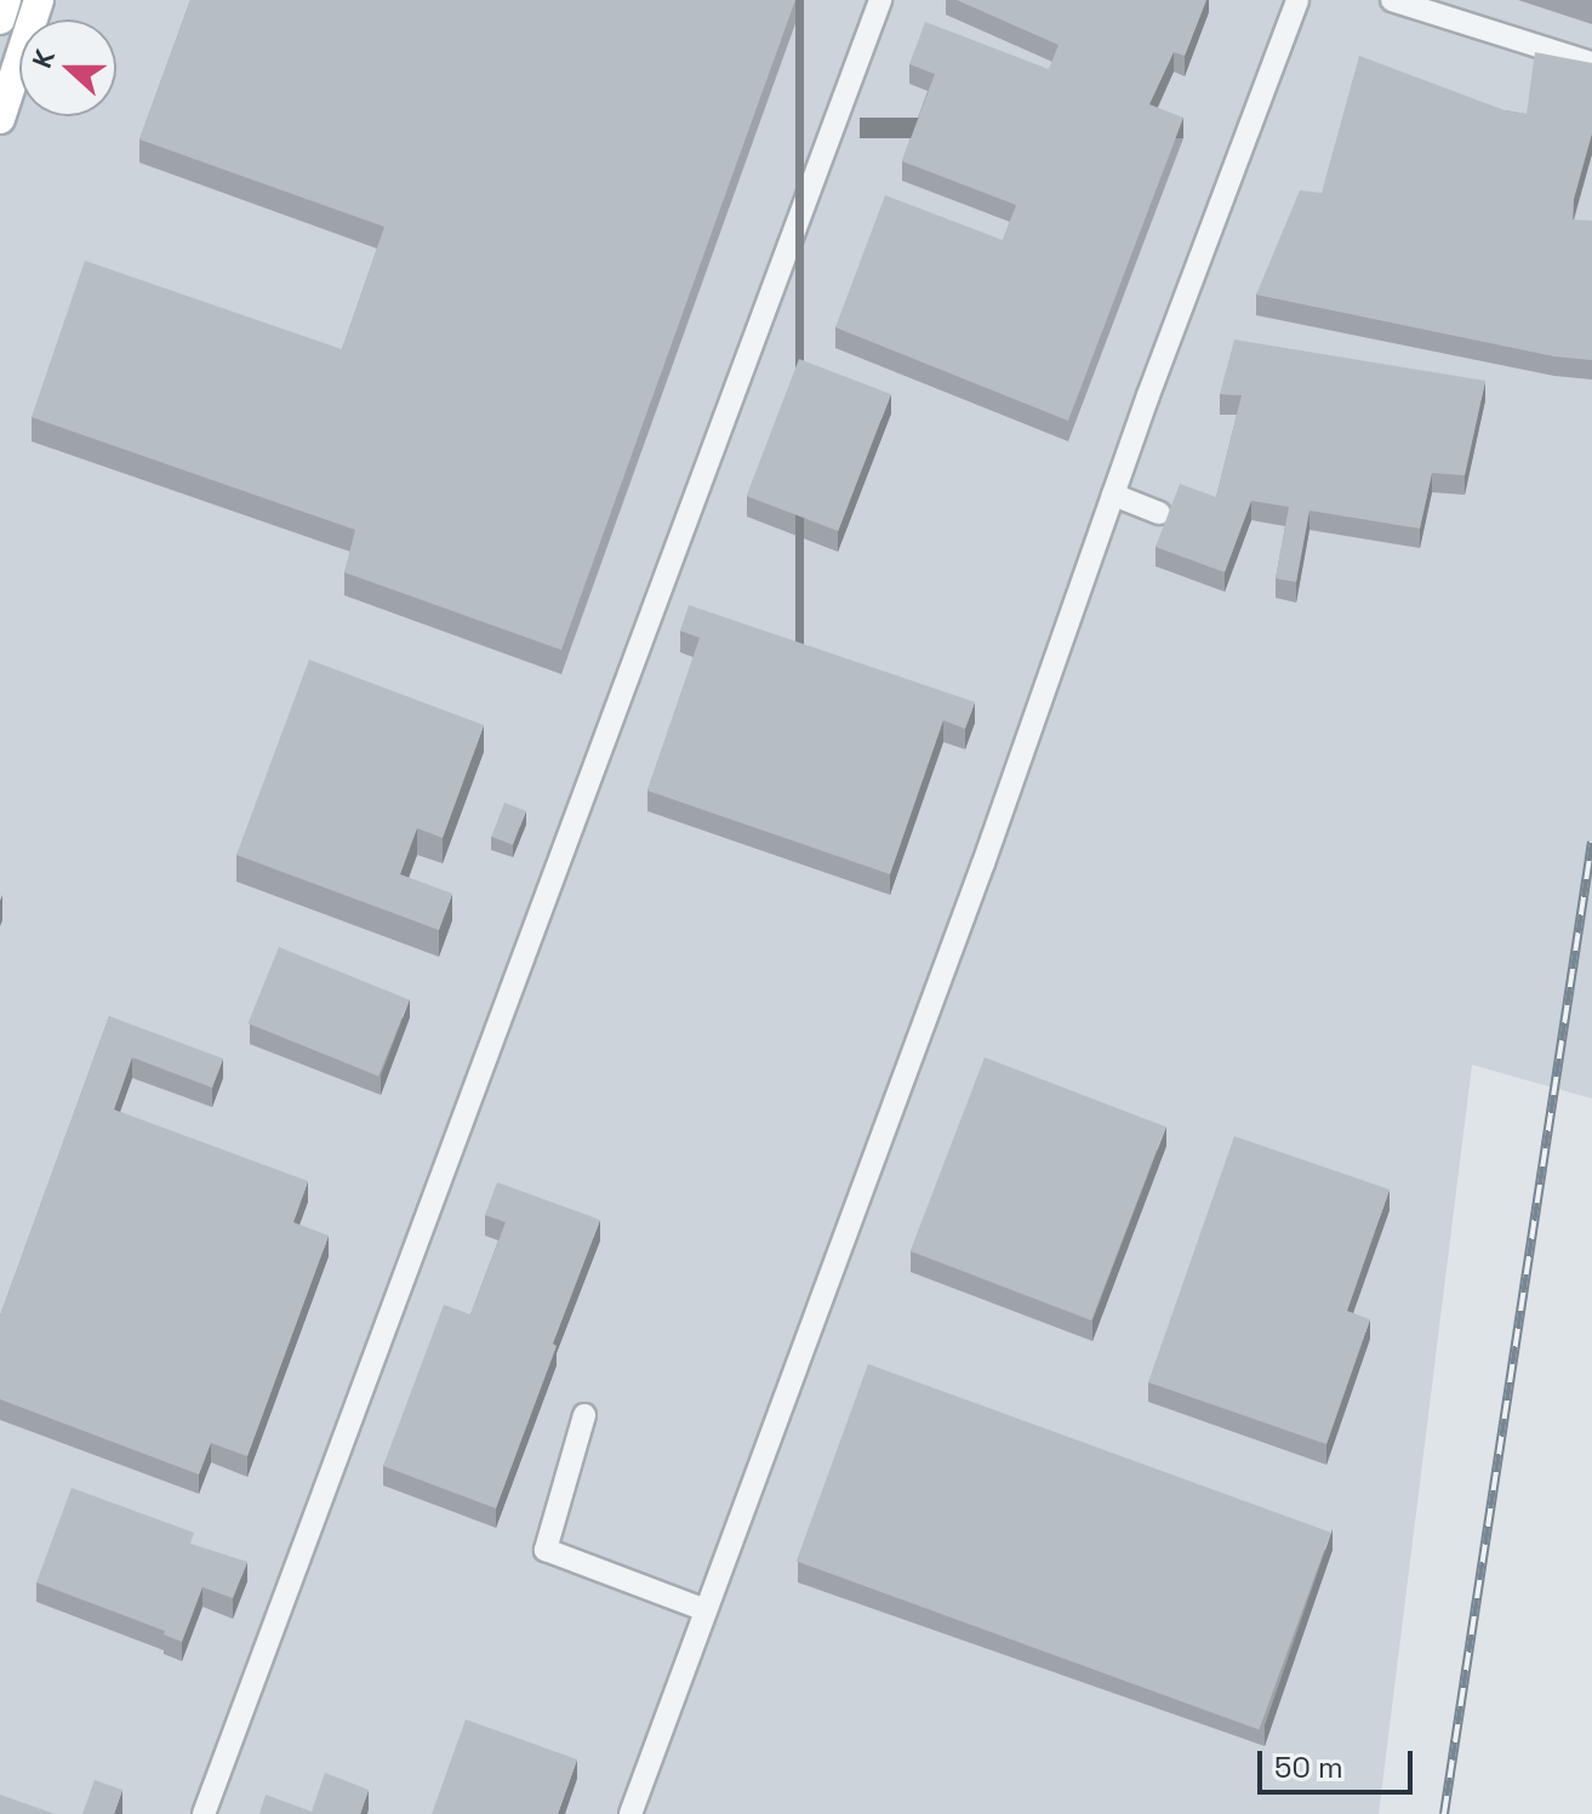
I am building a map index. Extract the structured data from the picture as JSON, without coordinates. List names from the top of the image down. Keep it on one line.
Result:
{"scale_bar":"50 m","north":"left"}
